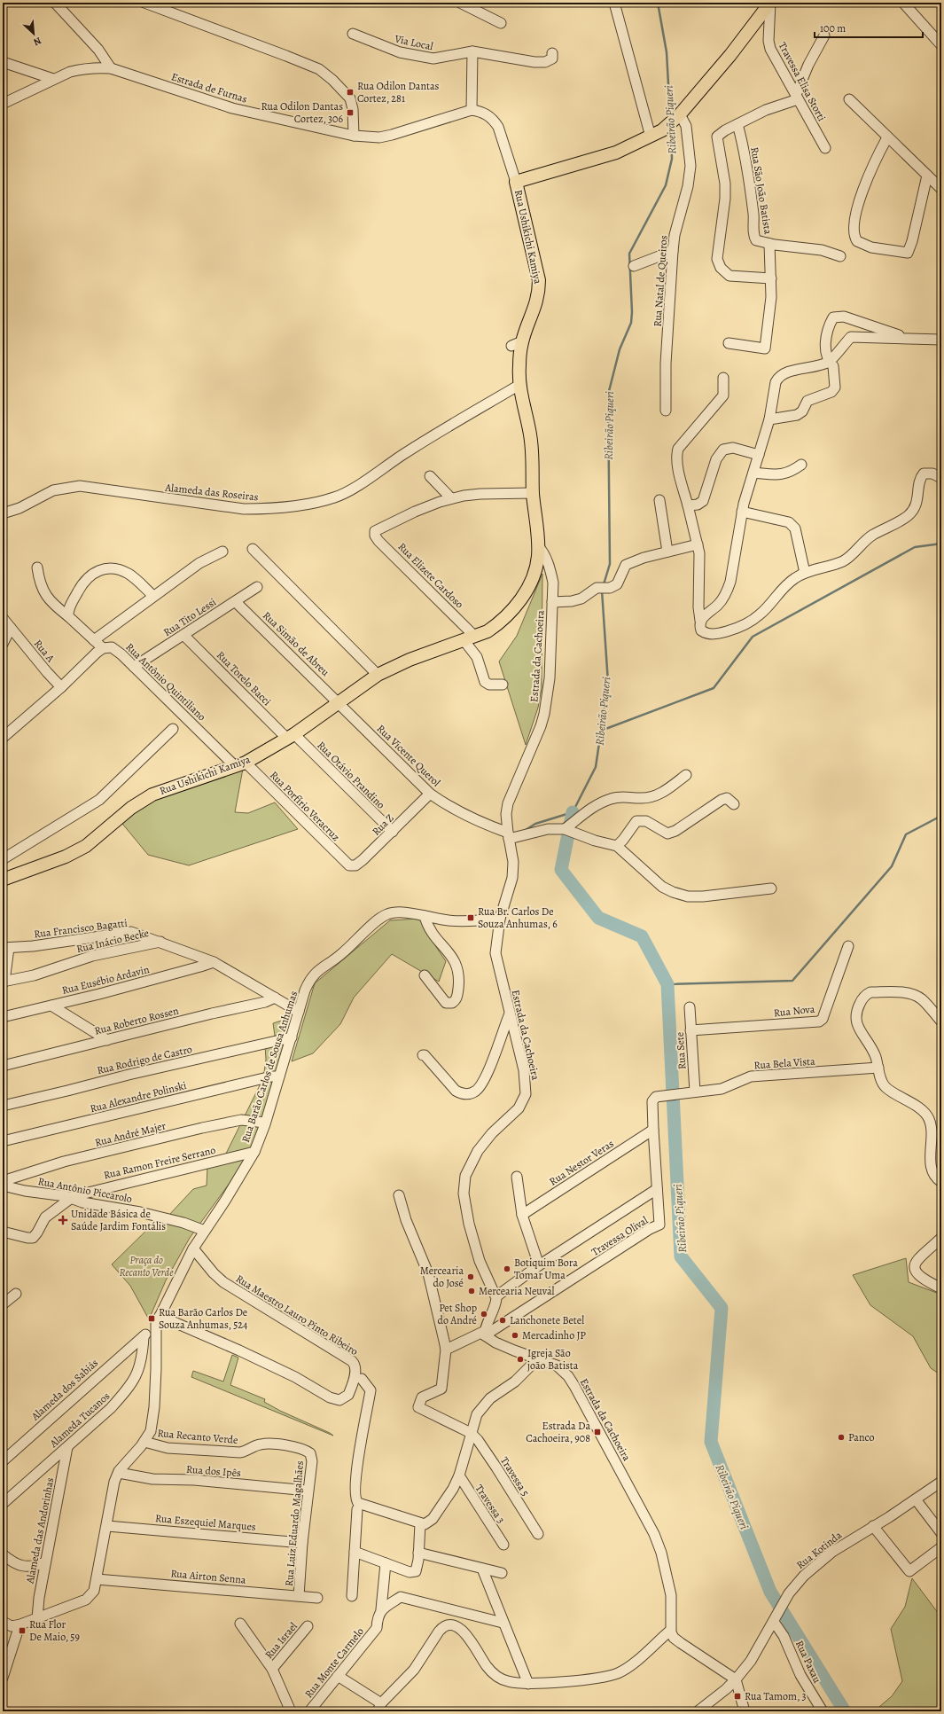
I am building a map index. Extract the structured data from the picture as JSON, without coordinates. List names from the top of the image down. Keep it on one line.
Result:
{"streets":{"main road":["Rua Ushikichi Kamiya"],"street":["Via Local","Travessa Elisa Storti","Estrada de Furnas","Rua São João Batista","Rua Natal de Queiros","Alameda das Roseiras","Rua Elizete Cardoso","Rua Tito Lessi","Rua Simão de Abreu","Rua A","Estrada da Cachoeira","Rua Torelo Bacci","Rua Antônio Quintiliano","Rua Vicente Querol","Rua Otávio Prandino","Rua Porfírio Veracruz","Rua Z","Rua Francisco Bagatti","Rua Inácio Becke","Rua Eusébio Ardavin","Rua Nova","Rua Roberto Rossen","Rua Sete","Rua Rodrigo de Castro","Rua Bela Vista","Rua Barão Carlos de Sousa Anhumas","Rua Alexandre Polinski","Rua André Majer","Rua Ramon Freire Serrano","Rua Nestor Veras","Rua Antônio Piccarolo","Travessa Olival","Rua Maestro Lauro Pinto Ribeiro","Alameda dos Sabiás","Alameda Tucanos","Rua Recanto Verde","Rua dos Ipês","Travessa 5","Travessa 3","Rua Eszequiel Marques","Rua Luiz Eduardo Magalhães","Alameda das Andorinhas","Rua Kotinda","Rua Airton Senna","Rua Israel","Rua Paxau","Rua Monte Carmelo"]},"crossings":[["Travessa Elisa Storti","Rua Ushikichi Kamiya"],["Rua Ushikichi Kamiya","Rua Natal de Queiros"],["Rua Ushikichi Kamiya","Alameda das Roseiras"],["Rua Ushikichi Kamiya","Rua Elizete Cardoso"],["Rua Ushikichi Kamiya","Rua Simão de Abreu"],["Rua Ushikichi Kamiya","Estrada da Cachoeira"],["Rua Ushikichi Kamiya","Rua Torelo Bacci"],["Rua Ushikichi Kamiya","Rua Antônio Quintiliano"],["Rua Ushikichi Kamiya","Rua Vicente Querol"],["Rua Ushikichi Kamiya","Rua Otávio Prandino"],["Rua Ushikichi Kamiya","Rua Porfírio Veracruz"],["Rua Tito Lessi","Rua Simão de Abreu"],["Rua Tito Lessi","Rua Torelo Bacci"],["Rua Tito Lessi","Rua Antônio Quintiliano"],["Rua Simão de Abreu","Rua Vicente Querol"],["Estrada da Cachoeira","Rua Vicente Querol"],["Estrada da Cachoeira","Rua Barão Carlos de Sousa Anhumas"],["Estrada da Cachoeira","Travessa Olival"],["Rua Torelo Bacci","Rua Otávio Prandino"],["Rua Antônio Quintiliano","Rua Porfírio Veracruz"],["Rua Vicente Querol","Rua Z"],["Rua Otávio Prandino","Rua Z"],["Rua Porfírio Veracruz","Rua Z"],["Rua Francisco Bagatti","Rua Inácio Becke"],["Rua Inácio Becke","Rua Eusébio Ardavin"],["Rua Inácio Becke","Rua Roberto Rossen"],["Rua Inácio Becke","Rua Barão Carlos de Sousa Anhumas"],["Rua Nova","Rua Sete"],["Rua Sete","Rua Bela Vista"],["Rua Rodrigo de Castro","Rua Barão Carlos de Sousa Anhumas"],["Rua Bela Vista","Rua Nestor Veras"],["Rua Barão Carlos de Sousa Anhumas","Rua Alexandre Polinski"],["Rua Barão Carlos de Sousa Anhumas","Rua André Majer"],["Rua Barão Carlos de Sousa Anhumas","Rua Ramon Freire Serrano"],["Rua Barão Carlos de Sousa Anhumas","Rua Antônio Piccarolo"],["Rua Barão Carlos de Sousa Anhumas","Rua Maestro Lauro Pinto Ribeiro"],["Rua Barão Carlos de Sousa Anhumas","Alameda dos Sabiás"],["Rua Barão Carlos de Sousa Anhumas","Rua Recanto Verde"],["Rua Barão Carlos de Sousa Anhumas","Rua dos Ipês"],["Rua Barão Carlos de Sousa Anhumas","Rua Eszequiel Marques"],["Rua Barão Carlos de Sousa Anhumas","Alameda das Andorinhas"],["Rua Barão Carlos de Sousa Anhumas","Rua Airton Senna"],["Rua Ramon Freire Serrano","Rua Antônio Piccarolo"],["Rua Maestro Lauro Pinto Ribeiro","Alameda dos Sabiás"],["Alameda dos Sabiás","Alameda Tucanos"],["Alameda Tucanos","Alameda das Andorinhas"],["Rua Recanto Verde","Rua Luiz Eduardo Magalhães"],["Rua dos Ipês","Rua Luiz Eduardo Magalhães"],["Rua Eszequiel Marques","Rua Luiz Eduardo Magalhães"],["Rua Luiz Eduardo Magalhães","Rua Airton Senna"],["Rua Kotinda","Rua Paxau"]],"water":["Ribeirão Piqueri"],"parks":["Praça do Recanto Verde"],"places":{"transit":["Rua Odilon Dantas Cortez, 281","Rua Odilon Dantas Cortez, 306","Rua Br. Carlos De Souza Anhumas, 6","Rua Barão Carlos De Souza Anhumas, 524","Estrada Da Cachoeira, 908","Rua Flor De Maio, 59","Rua Tamom, 3"],"health":["Unidade Básica de Saúde Jardim Fontális"],"other":["Botiquim Bora Tomar Uma","Mercearia do José","Mercearia Neuval","Pet Shop do André","Lanchonete Betel","Mercadinho JP","Igreja São joão Batista","Panco"]},"scale_bar":"100 m","north":"bottom right"}
